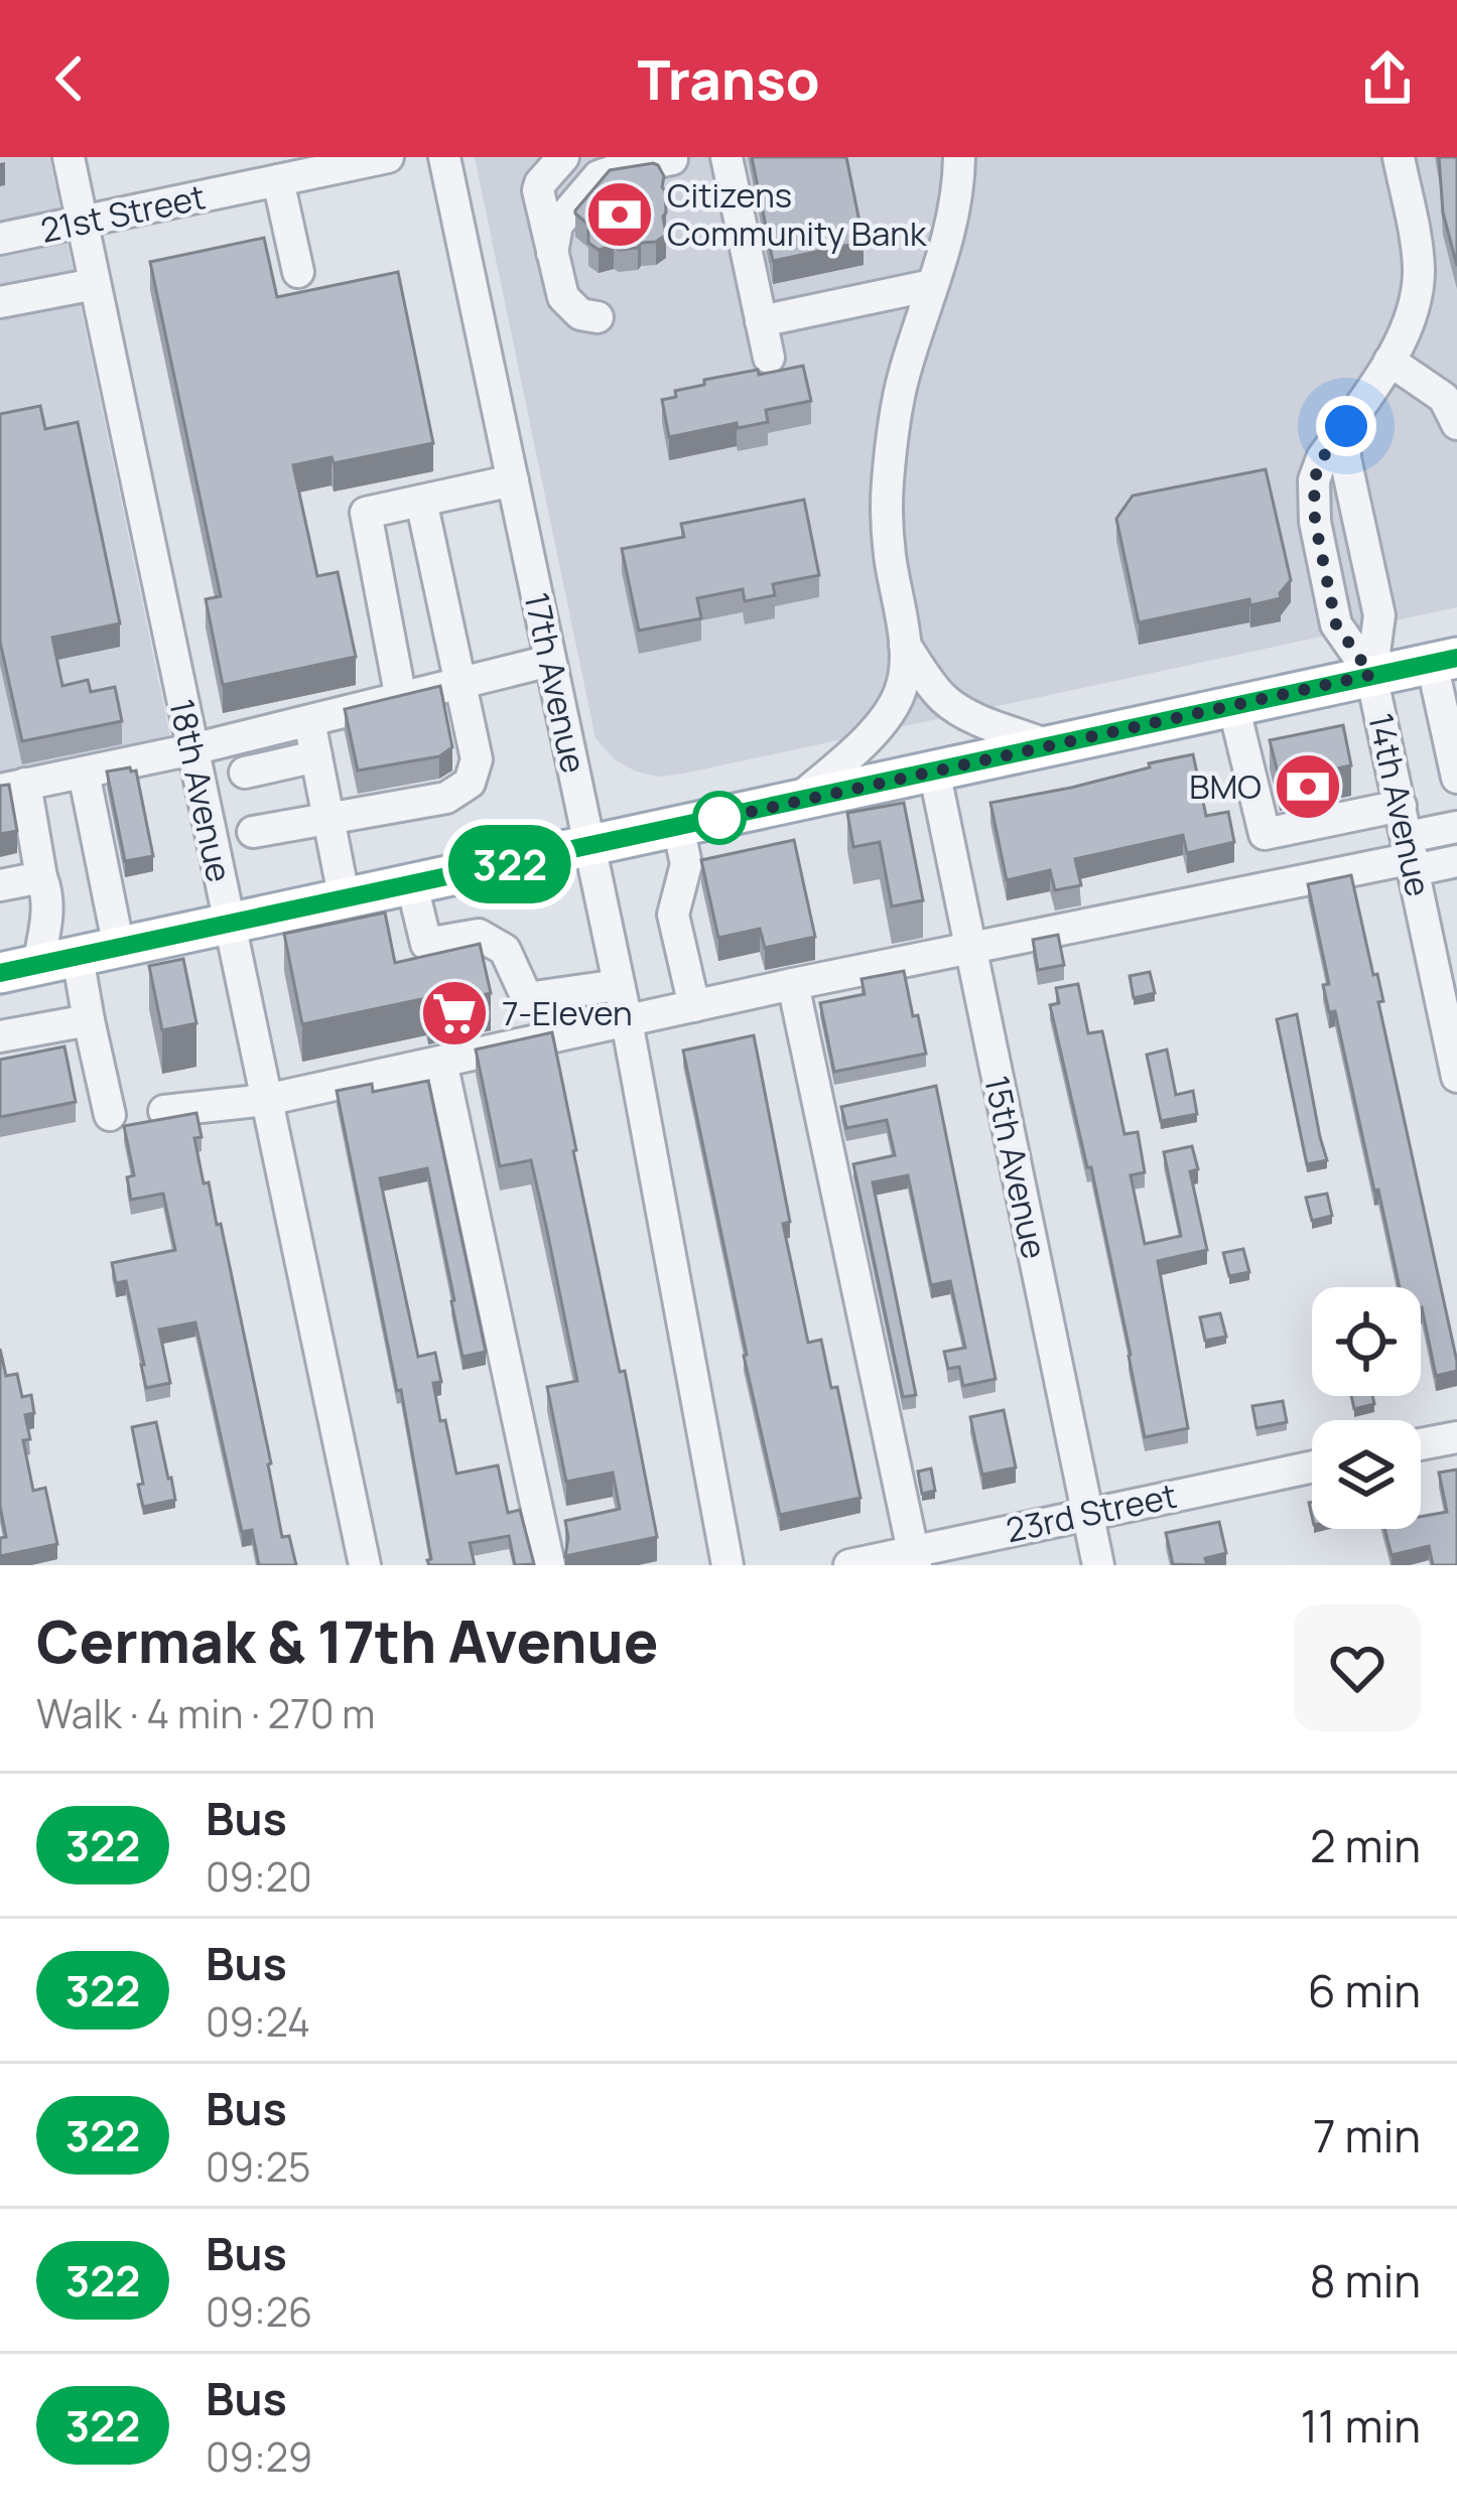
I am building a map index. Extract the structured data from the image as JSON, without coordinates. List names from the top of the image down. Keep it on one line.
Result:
{"streets":{"street":["21st Street","17th Avenue","18th Avenue","14th Avenue","15th Avenue","23rd Street"]},"crossings":[["21st Street","18th Avenue"],["15th Avenue","23rd Street"]],"places":{"bank":["Citizens Community Bank","BMO"],"supermarket":["7-Eleven"]},"lines":["bus line 322"],"page":{"header":"Transo","on_map":"322","heading":["Cermak & 17th Avenue","Walk · 4 min · 270 m"],"list":[{"mark":"322","name":"Bus","note":"09:20","value":"2 min"},{"mark":"322","name":"Bus","note":"09:24","value":"6 min"},{"mark":"322","name":"Bus","note":"09:25","value":"7 min"},{"mark":"322","name":"Bus","note":"09:26","value":"8 min"},{"mark":"322","name":"Bus","note":"09:29","value":"11 min"}]}}
